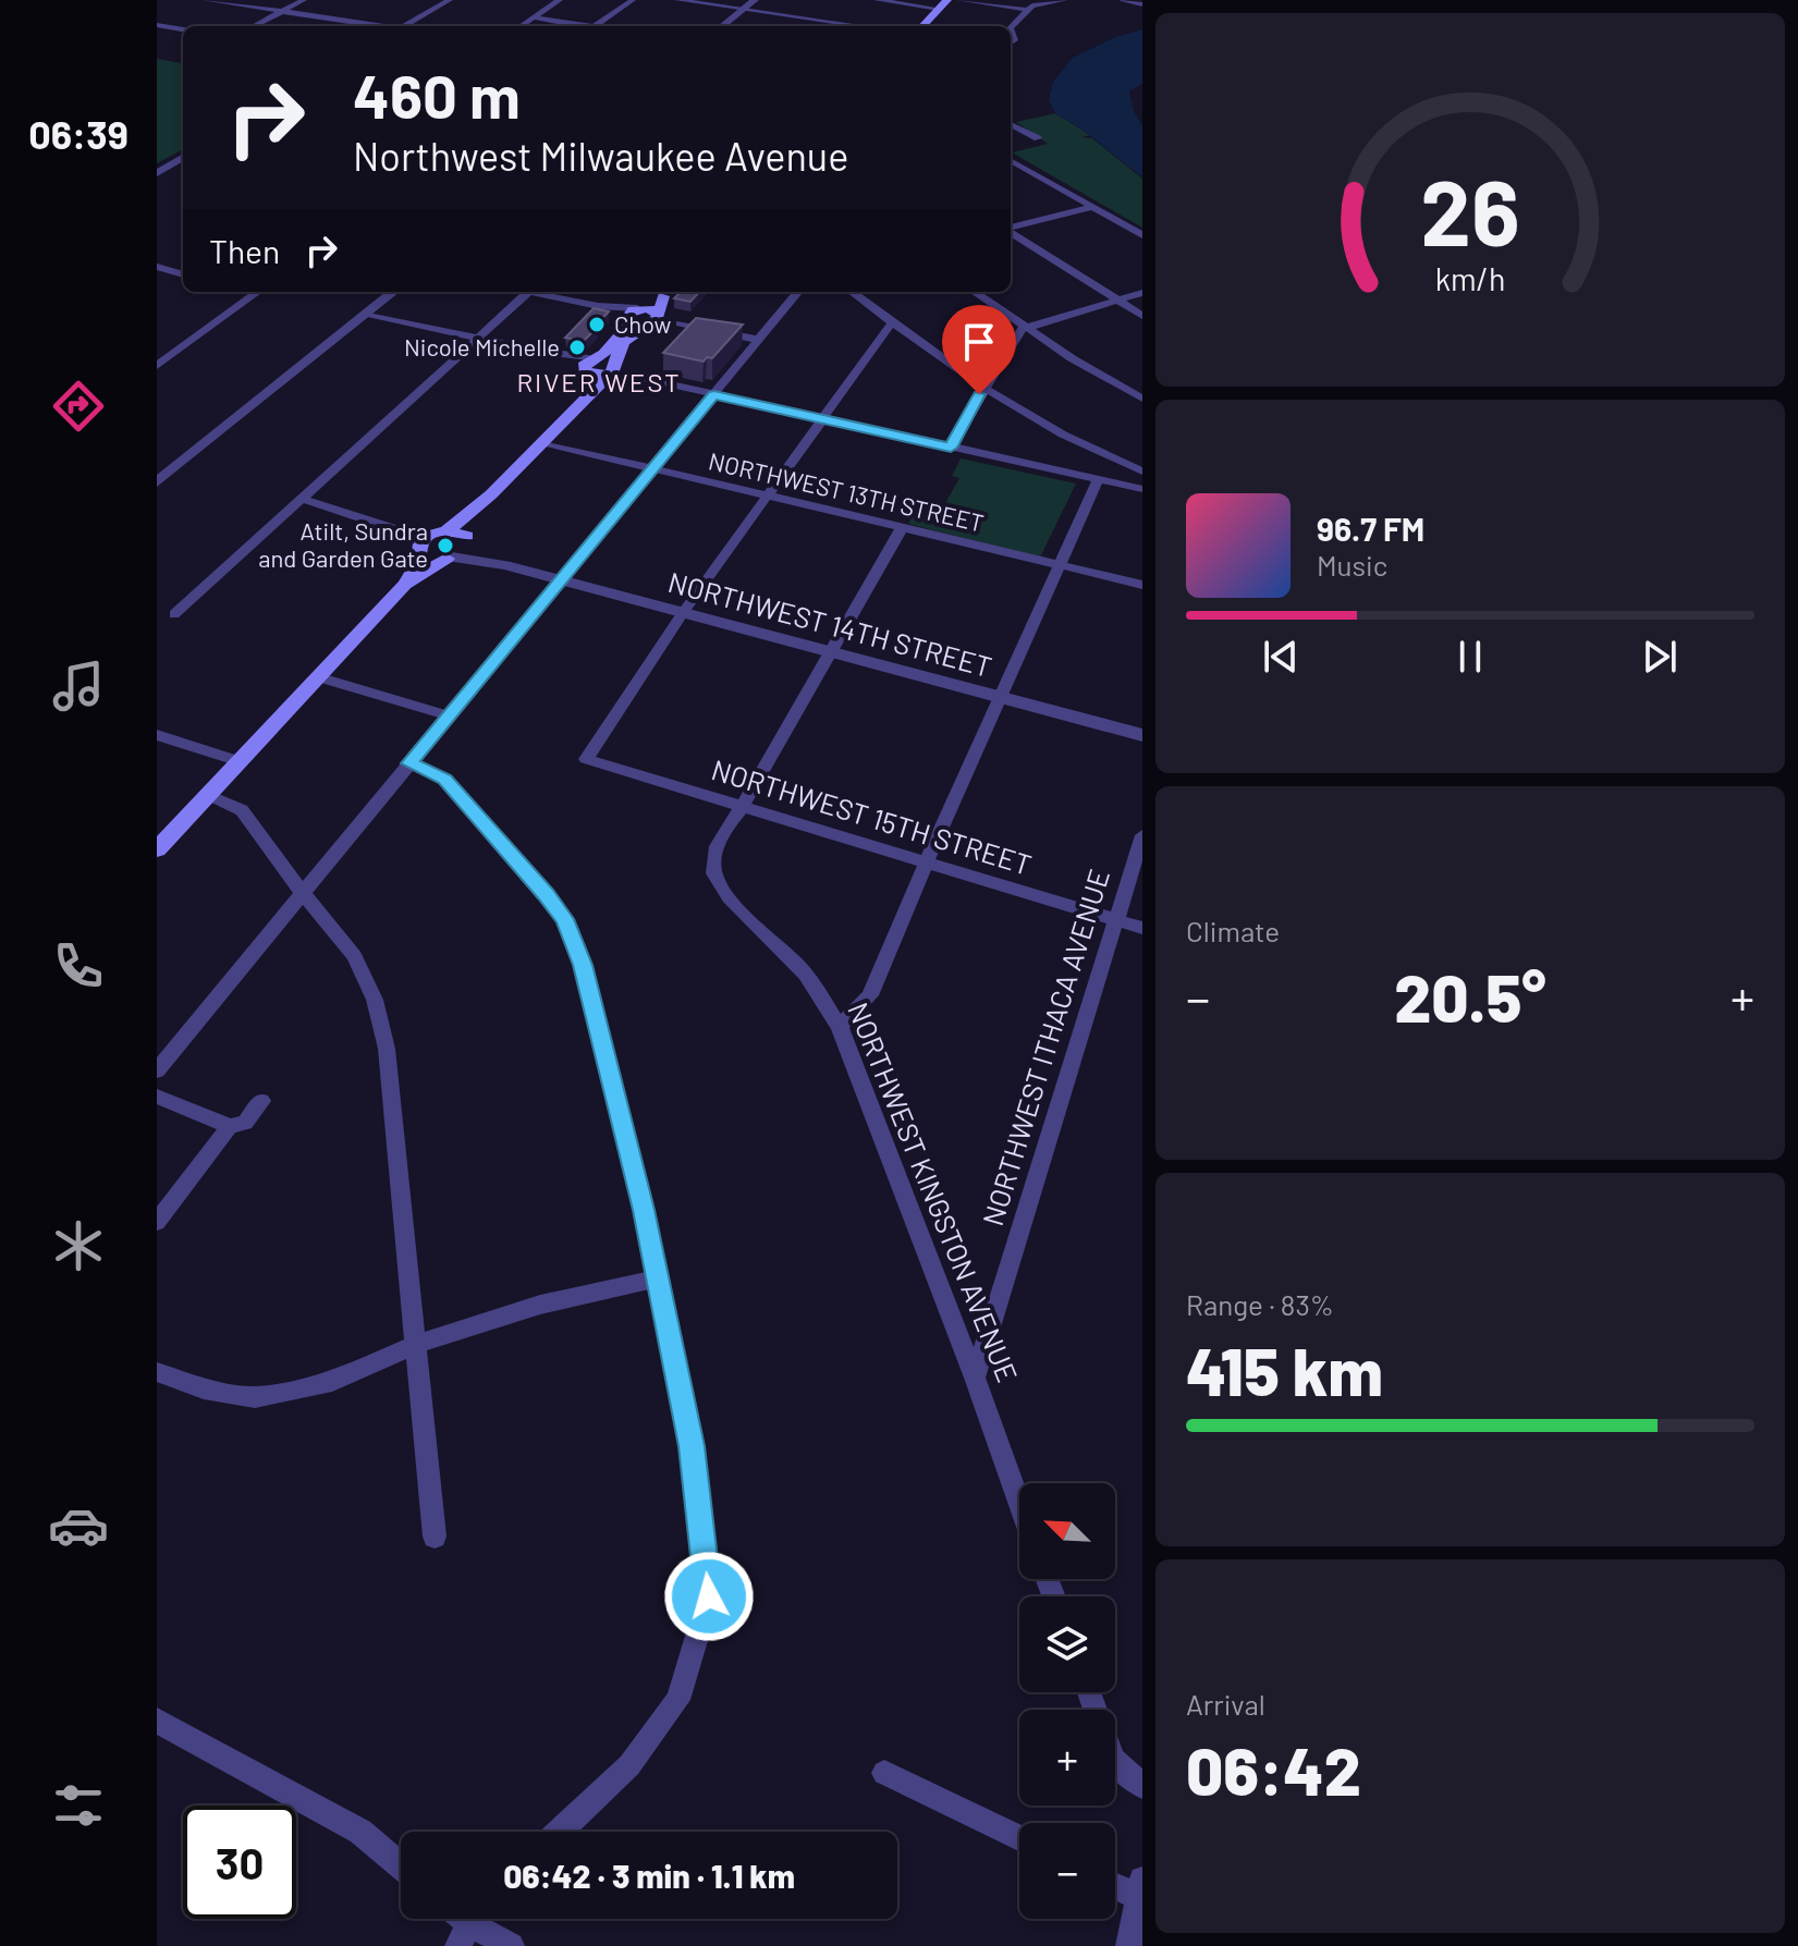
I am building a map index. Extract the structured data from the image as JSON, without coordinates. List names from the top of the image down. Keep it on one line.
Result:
{"streets":{"street":["NORTHWEST 13TH STREET","NORTHWEST 14TH STREET","NORTHWEST 15TH STREET","NORTHWEST ITHACA AVENUE","NORTHWEST KINGSTON AVENUE"]},"crossings":[["NORTHWEST 13TH STREET","NORTHWEST KINGSTON AVENUE"],["NORTHWEST 14TH STREET","NORTHWEST 15TH STREET"],["NORTHWEST 14TH STREET","NORTHWEST KINGSTON AVENUE"],["NORTHWEST 15TH STREET","NORTHWEST ITHACA AVENUE"],["NORTHWEST 15TH STREET","NORTHWEST KINGSTON AVENUE"],["NORTHWEST ITHACA AVENUE","NORTHWEST KINGSTON AVENUE"]],"districts":["RIVER WEST"],"places":["Chow","Nicole Michelle","Atilt, Sundra and Garden Gate"],"north":"top left","page":{"tabs":"06:39","turn":["460 m","Northwest Milwaukee Avenue"],"then":"Then","song":["96.7 FM","Music"],"tile":["Climate",["Range · 83%","415 km"],["Arrival","06:42"]],"heat":["−","20.5°","+"],"map_buttons":["+","−"],"limit":"30","trip":"06:42 · 3 min · 1.1 km","gauge":["26","km/h"]}}
